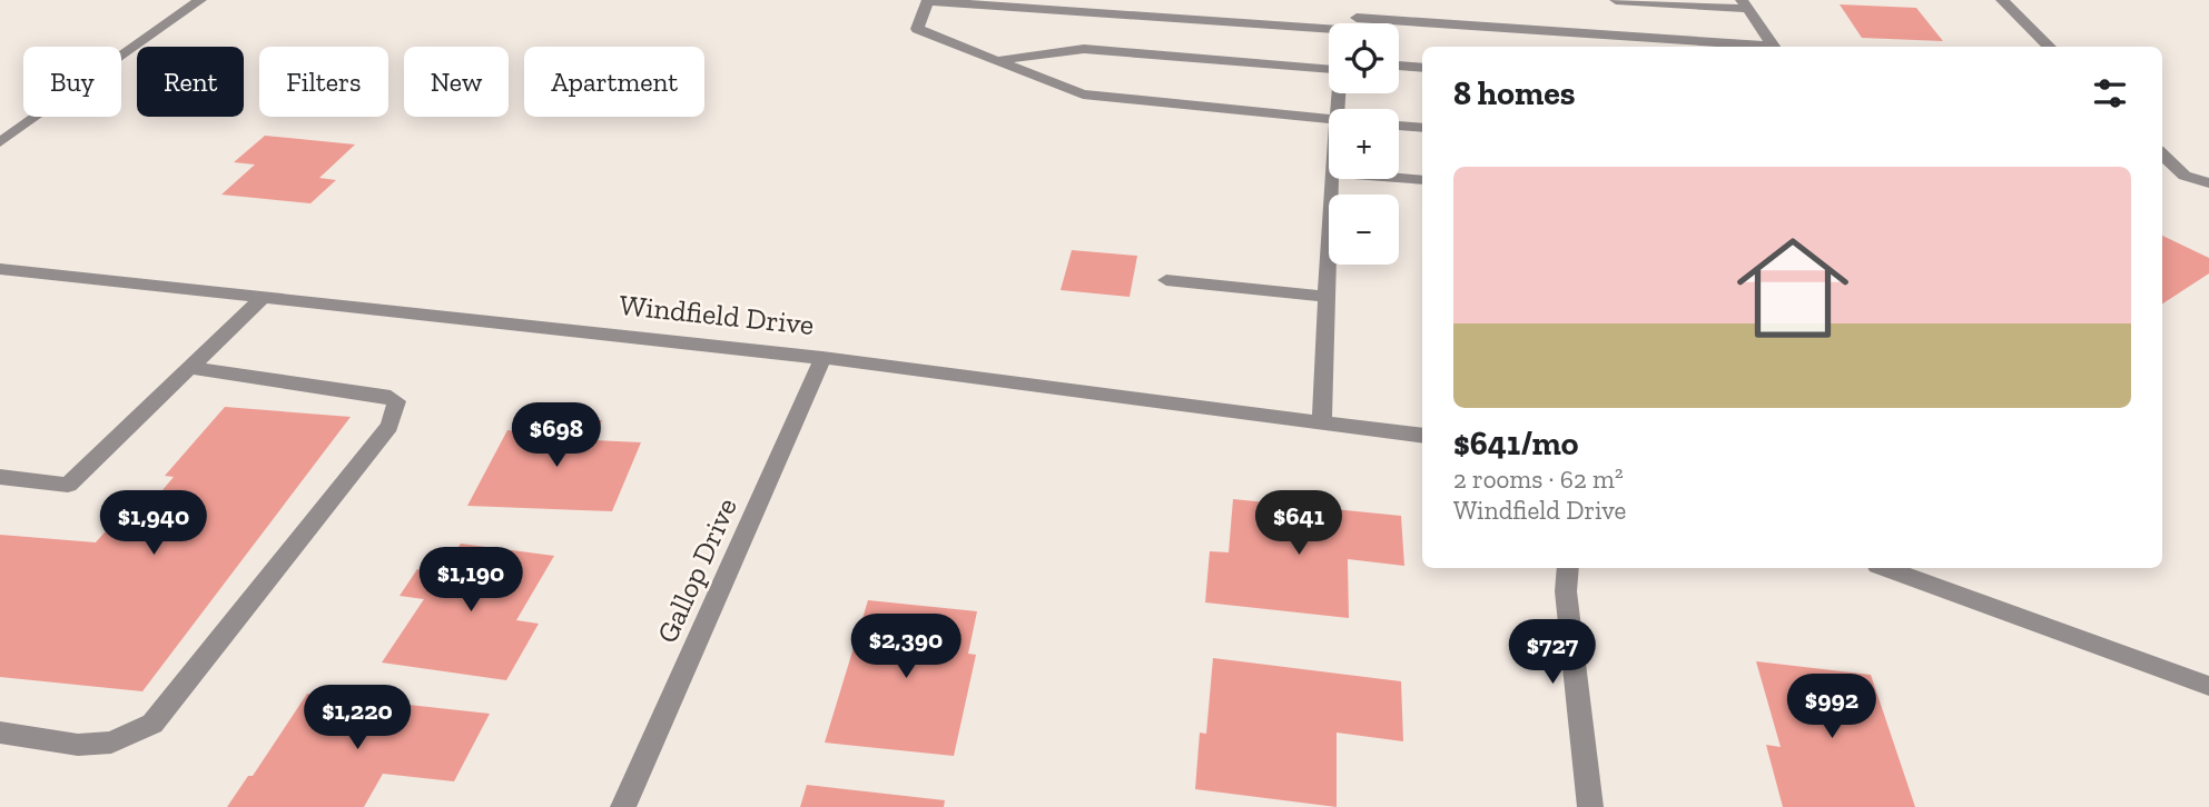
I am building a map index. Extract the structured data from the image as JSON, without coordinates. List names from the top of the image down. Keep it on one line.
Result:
{"streets":{"street":["Windfield Drive","Gallop Drive"]},"crossings":[["Windfield Drive","Gallop Drive"]],"page":{"map_buttons":["+","−"],"chip":["Buy","Rent","Filters","New","Apartment"],"heading":"8 homes","list":[{"name":"$641/mo","note":"2 rooms · 62 m² · Windfield Drive"}],"price":["$698","$1,940","$641","$1,190","$2,390","$727","$992","$1,220"]}}
